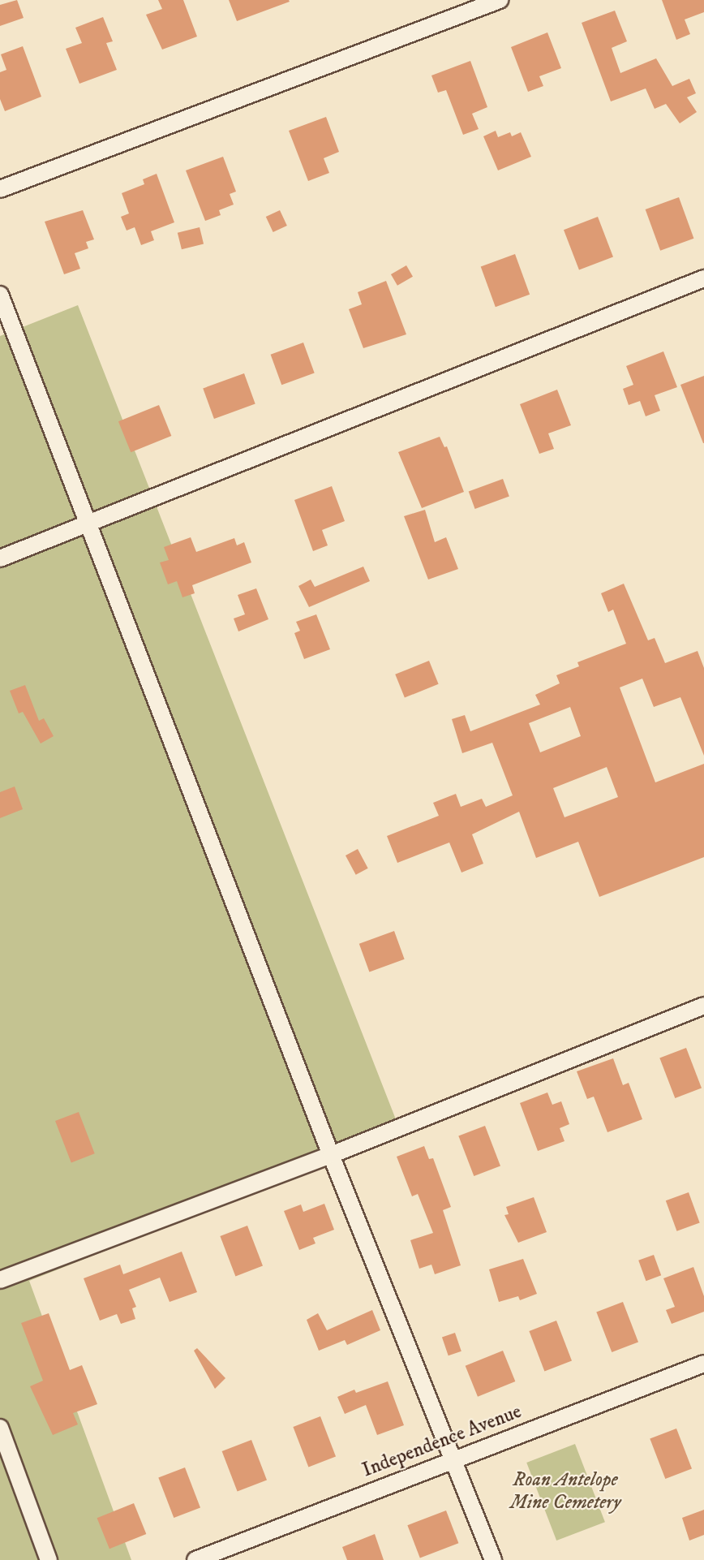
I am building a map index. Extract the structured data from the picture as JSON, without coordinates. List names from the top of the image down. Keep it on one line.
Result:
{"streets":{"street":["Independence Avenue"]},"parks":["Roan Antelope Mine Cemetery"]}
